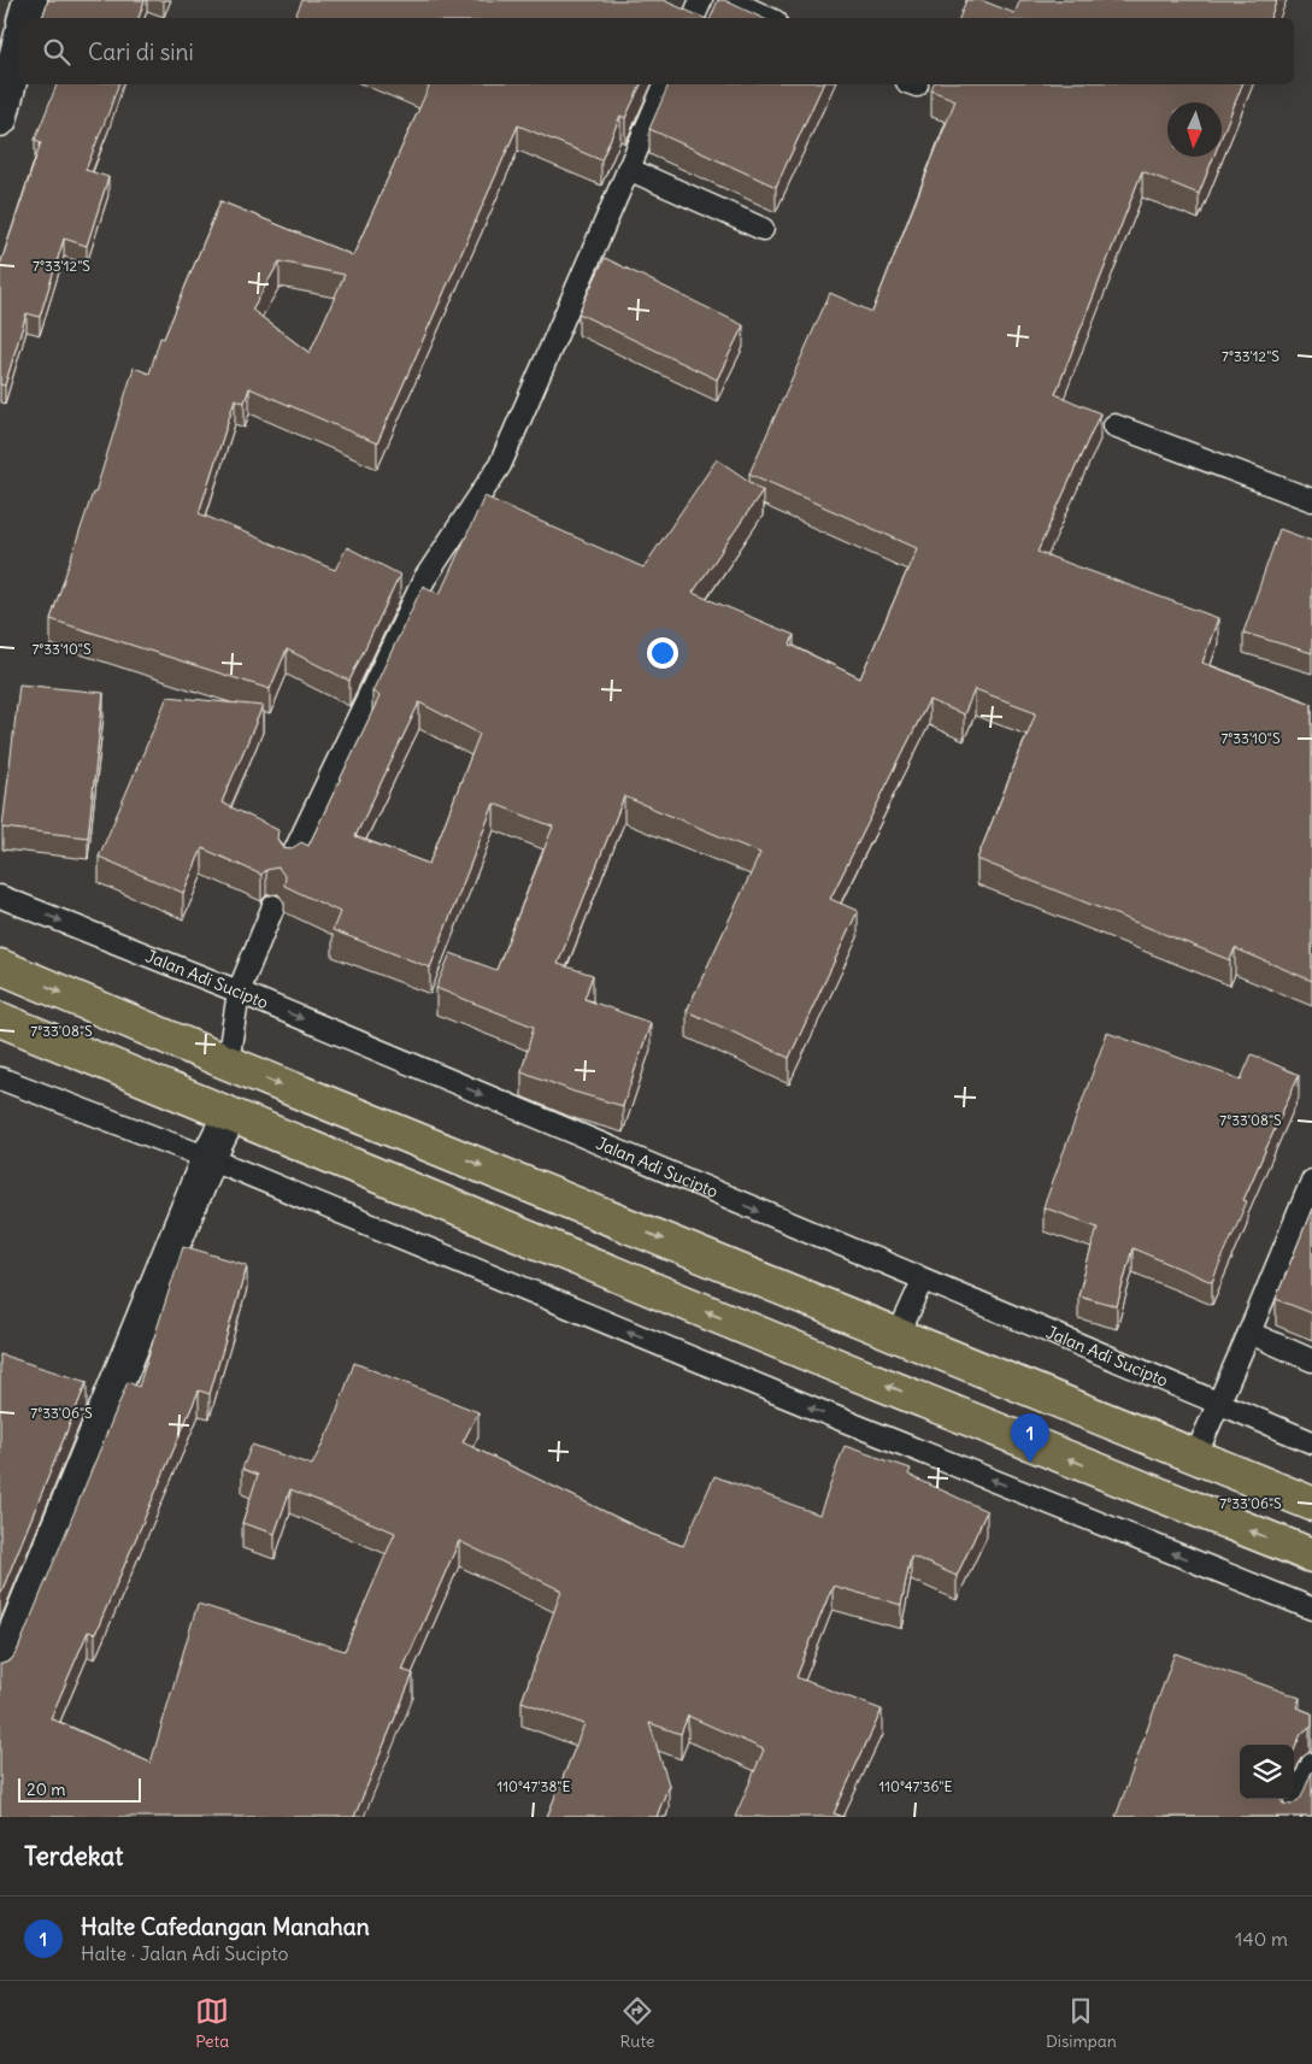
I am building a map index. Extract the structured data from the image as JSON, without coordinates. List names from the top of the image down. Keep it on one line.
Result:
{"streets":{"lane":["Jalan Adi Sucipto"]},"scale_bar":"20 m","north":"bottom","page":{"search":"Cari di sini","pins":"1","scale":"20 m","heading":"Terdekat","list":[{"mark":"1","name":"Halte Cafedangan Manahan","note":"Halte · Jalan Adi Sucipto","value":"140 m"}],"nav":["Peta","Rute","Disimpan"]},"coordinates":["7°33'12\"S","7°33'10\"S","7°33'08\"S","7°33'06\"S","110°47'38\"E","110°47'36\"E"]}
